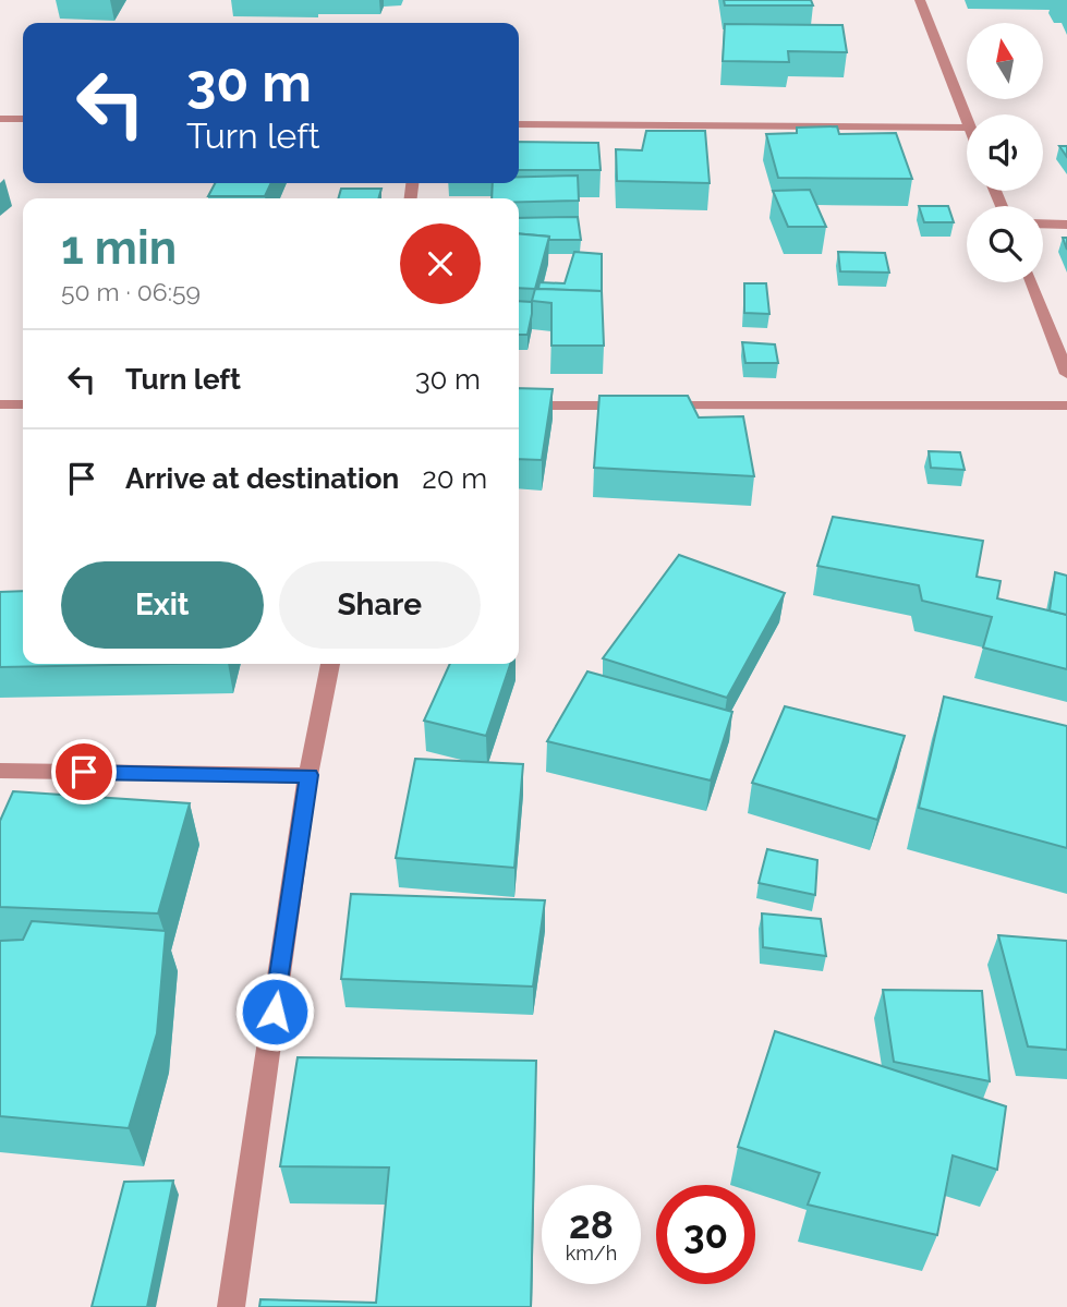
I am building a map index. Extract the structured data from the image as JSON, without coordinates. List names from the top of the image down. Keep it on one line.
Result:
{"north":"top","page":{"turn":["30 m","Turn left"],"heading":["1 min","50 m · 06:59"],"list":[{"name":"Turn left","value":"30 m"},{"name":"Arrive at destination","value":"20 m"}],"buttons":["Exit","Share"],"speed":"28 km/h","limit":"30"}}
